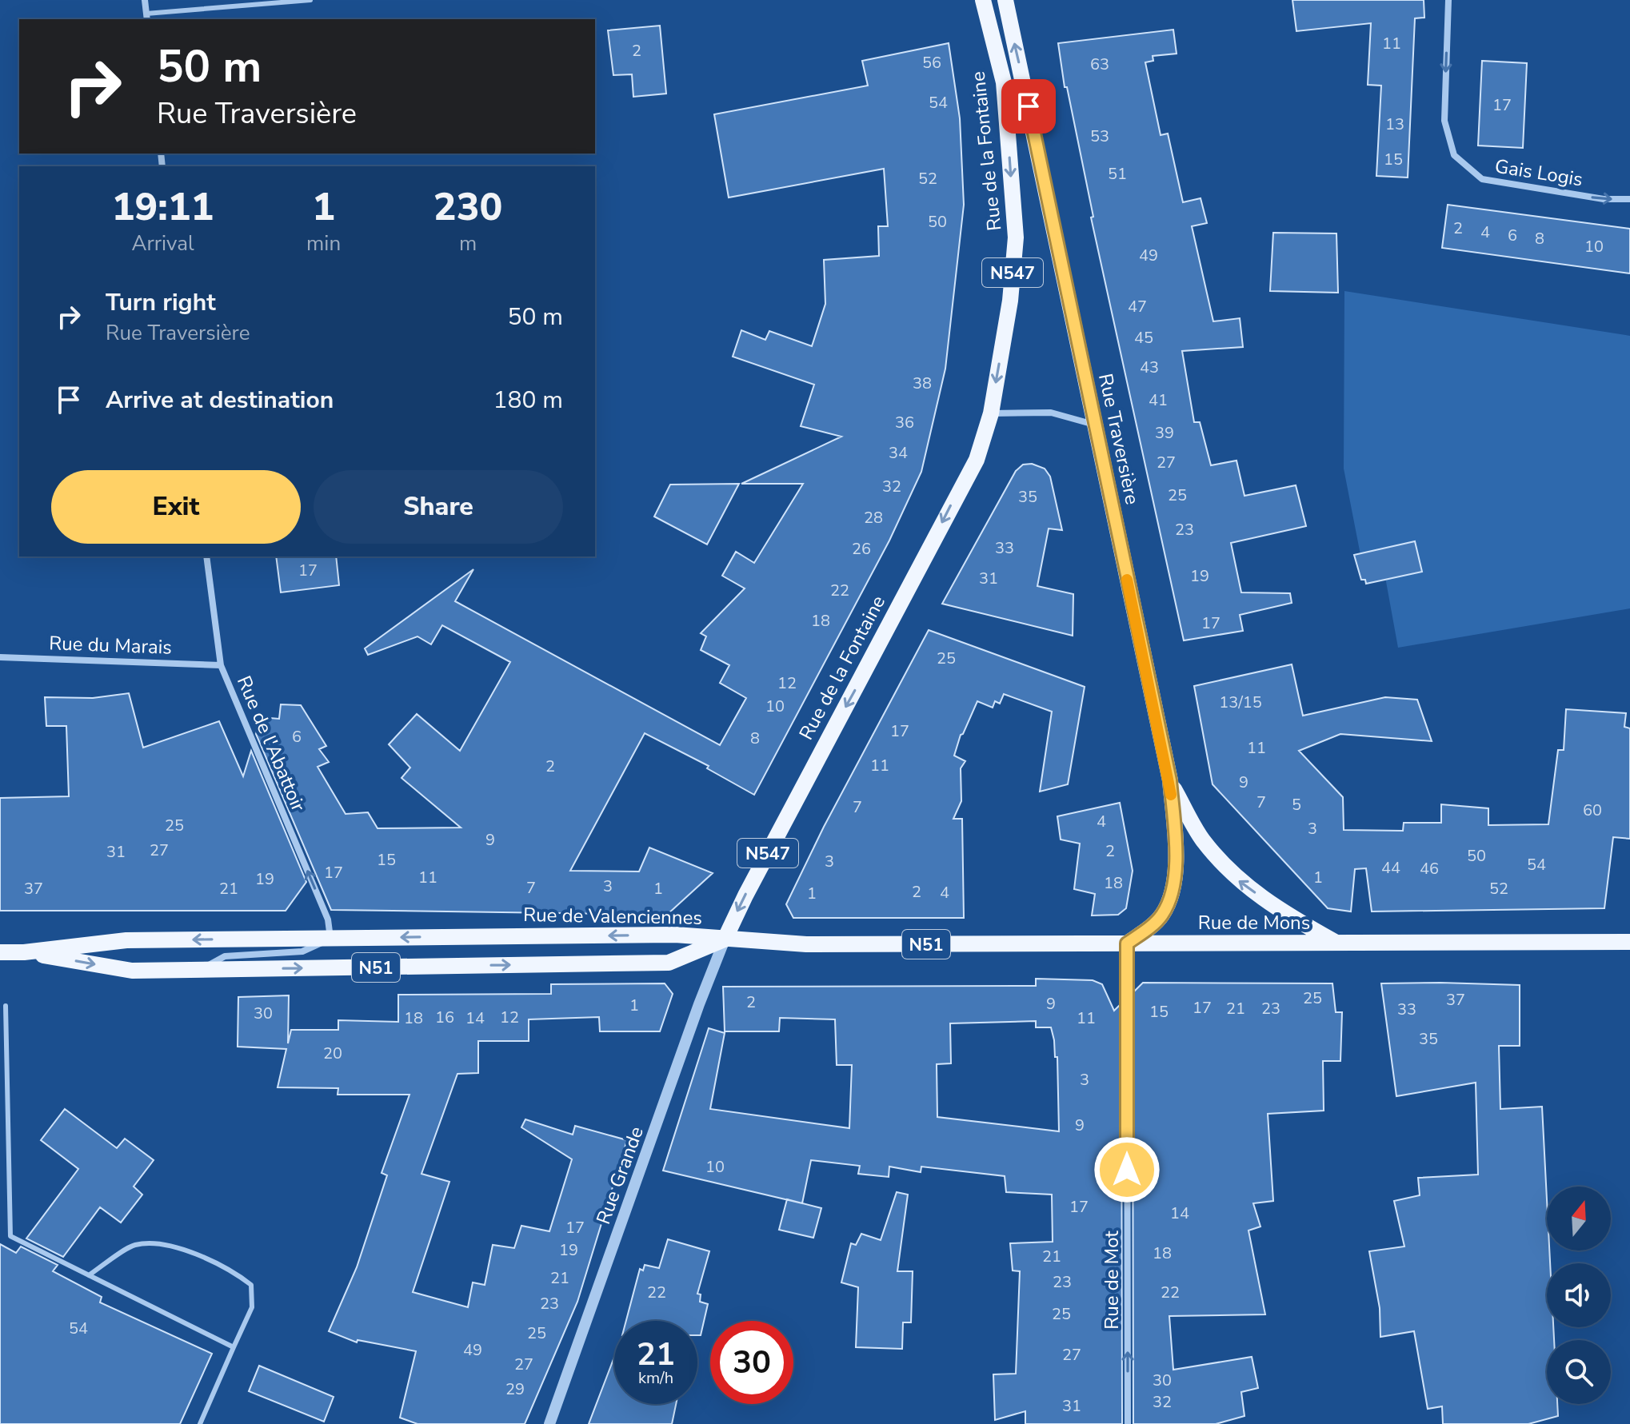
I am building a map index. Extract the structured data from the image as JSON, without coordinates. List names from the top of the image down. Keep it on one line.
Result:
{"streets":{"main road":["Rue de la Fontaine","N547","Rue Traversière","Rue de Valenciennes","Rue de Mons","N51"],"street":["Gais Logis","Rue du Marais","Rue de l'Abattoir","Rue Grande","Rue de Mot"]},"crossings":[["Rue de la Fontaine","Rue de Valenciennes"],["Rue de la Fontaine","Rue de Mons"],["Rue de la Fontaine","Rue Grande"],["Rue Traversière","Rue de Mons"],["Rue Traversière","Rue de Mot"],["Rue du Marais","Rue de l'Abattoir"],["Rue de l'Abattoir","Rue de Valenciennes"],["Rue de Valenciennes","Rue de Mons"],["Rue de Valenciennes","Rue Grande"],["Rue de Mons","Rue Grande"],["Rue de Mons","Rue de Mot"]],"one_way":["Rue de la Fontaine","Rue Traversière","Rue de l'Abattoir","Rue de Mot"],"house_numbers":["11","2","56","63","54","17","13","53","15","51","52","50","2","4","6","8","10","49","47","45","43","38","41","36","39","34","27","32","25","35","28","23","33","26","17","19","31","22","18","17","25","12","13/15","10","17","6","8","11","11","2","9","7","5","7","60","4","25","3","9","27","2","31","50","15","3","54","44","46","17","11","1","19","18","3","7","37","21","1","52","2","4","1","25","37","2","9","1","17","21","23","33","15","30","16","12","18","14","11","35","20","3","9","10","17","14","17","19","18","21","21","23","22","22","23","25","54","25","49","27","27","30","29","32","31"],"north":"top","page":{"turn":["50 m","Rue Traversière"],"eta":["19:11","Arrival","1","min","230","m"],"list":[{"name":"Turn right","note":"Rue Traversière","value":"50 m"},{"name":"Arrive at destination","value":"180 m"}],"buttons":["Exit","Share"],"speed":"21 km/h","limit":"30"}}
